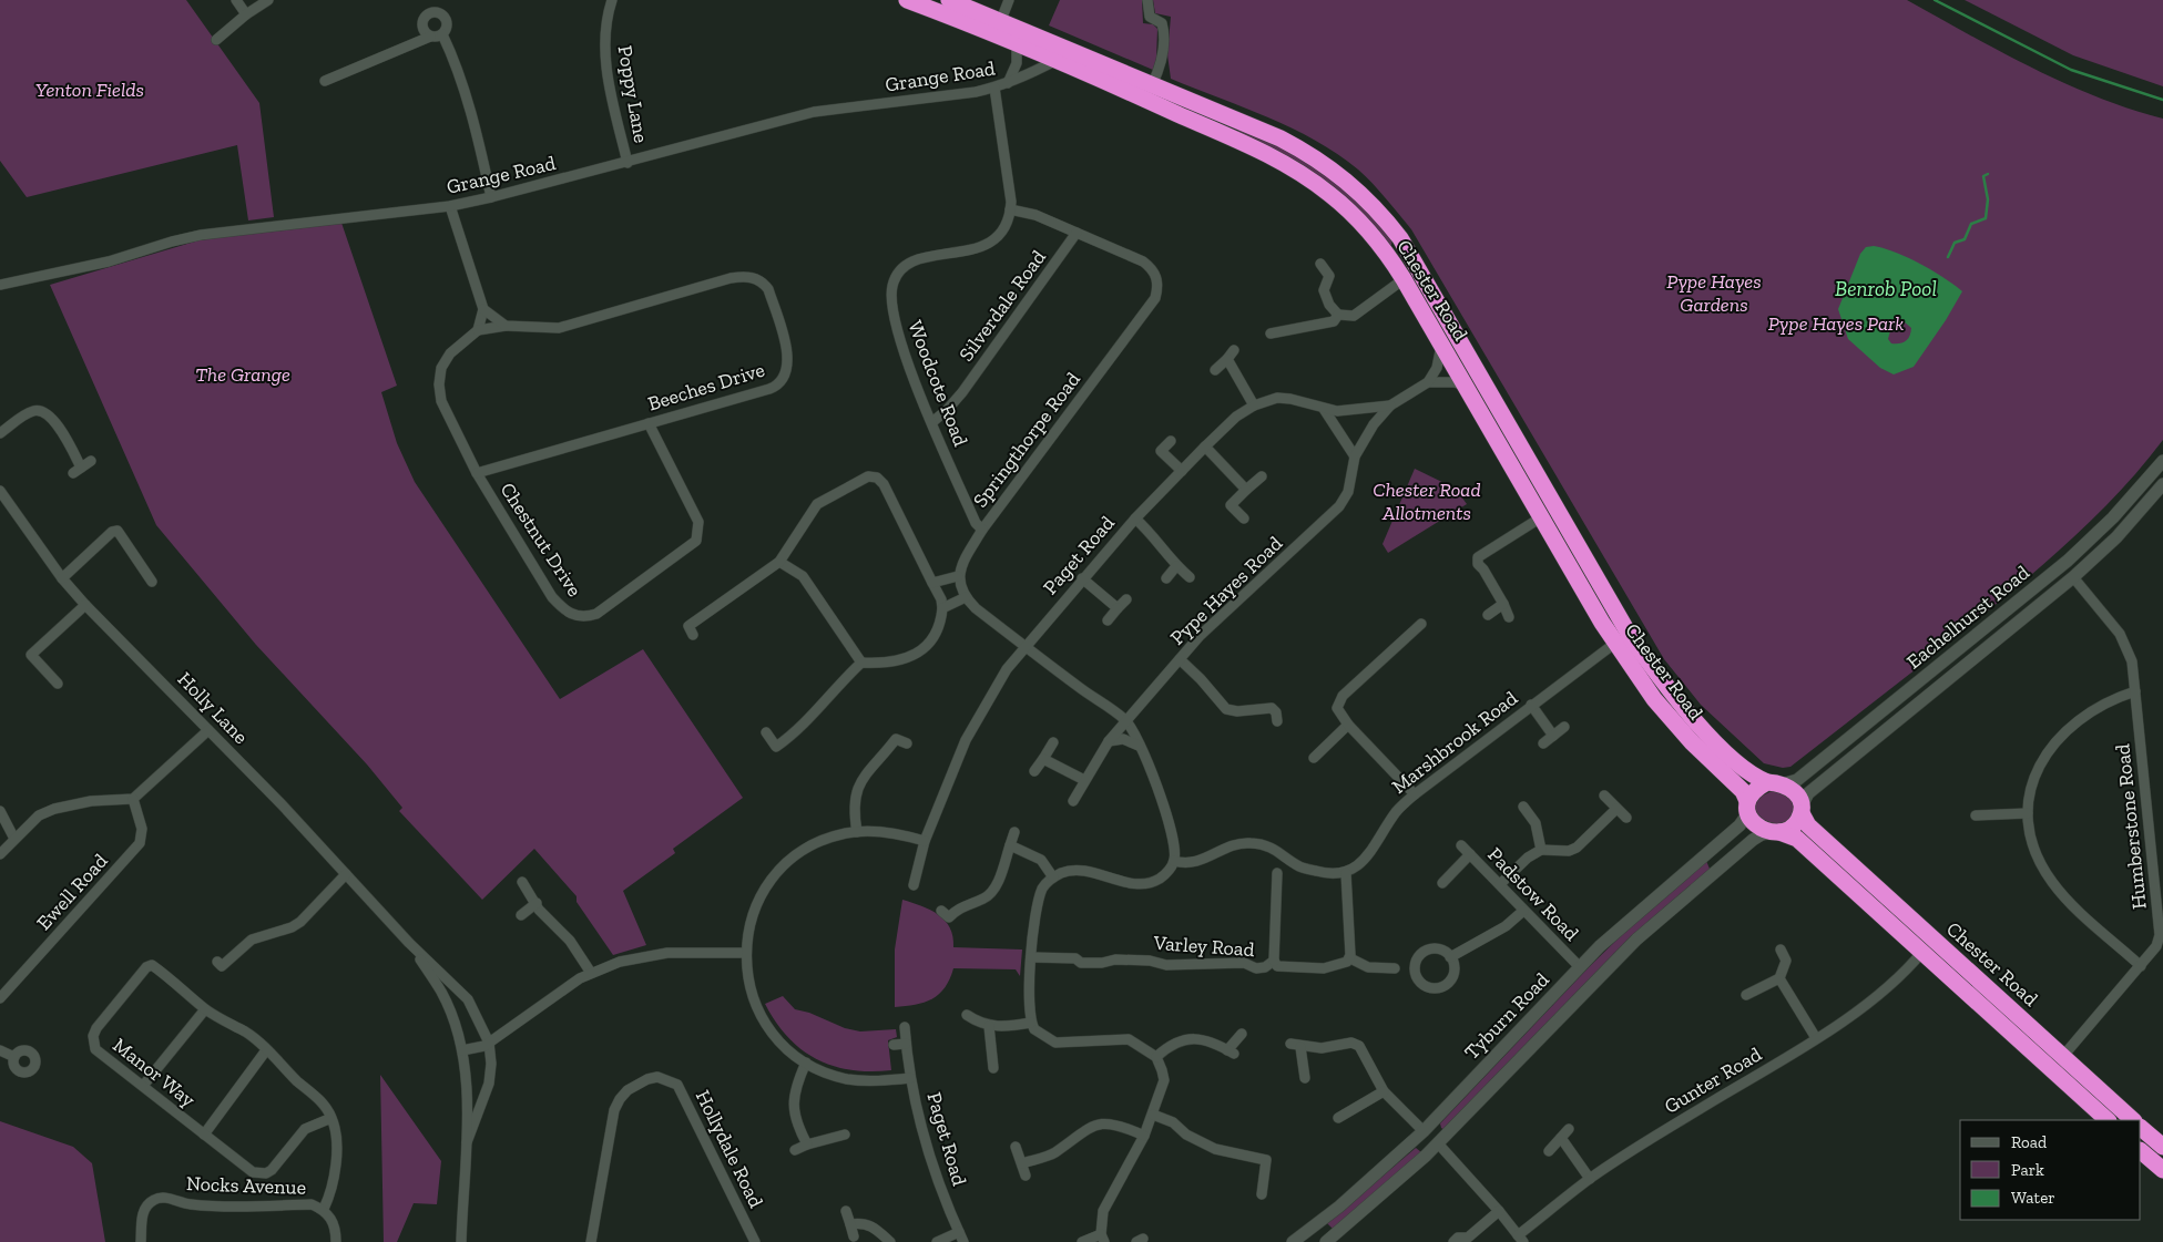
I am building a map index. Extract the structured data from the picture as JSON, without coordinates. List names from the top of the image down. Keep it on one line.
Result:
{"streets":{"highway":["Chester Road"],"main road":["Eachelhurst Road","Tyburn Road"],"street":["Grange Road","Poppy Lane","Silverdale Road","Woodcote Road","Beeches Drive","Springthorpe Road","Chestnut Drive","Paget Road","Pype Hayes Road","Holly Lane","Marshbrook Road","Humberstone Road","Ewell Road","Padstow Road","Varley Road","Manor Way","Gunter Road","Hollydale Road","Nocks Avenue"]},"crossings":[["Grange Road","Poppy Lane"],["Grange Road","Chester Road"],["Grange Road","Woodcote Road"],["Chester Road","Eachelhurst Road"],["Chester Road","Marshbrook Road"],["Chester Road","Humberstone Road"],["Chester Road","Tyburn Road"],["Chester Road","Gunter Road"],["Silverdale Road","Woodcote Road"],["Silverdale Road","Springthorpe Road"],["Woodcote Road","Springthorpe Road"],["Beeches Drive","Chestnut Drive"],["Paget Road","Pype Hayes Road"],["Eachelhurst Road","Humberstone Road"],["Eachelhurst Road","Tyburn Road"],["Padstow Road","Tyburn Road"]],"water":["Benrob Pool"],"parks":["Yenton Fields","Pype Hayes Gardens","Pype Hayes Park","The Grange","Chester Road Allotments"],"legend":["Road","Park","Water"]}
